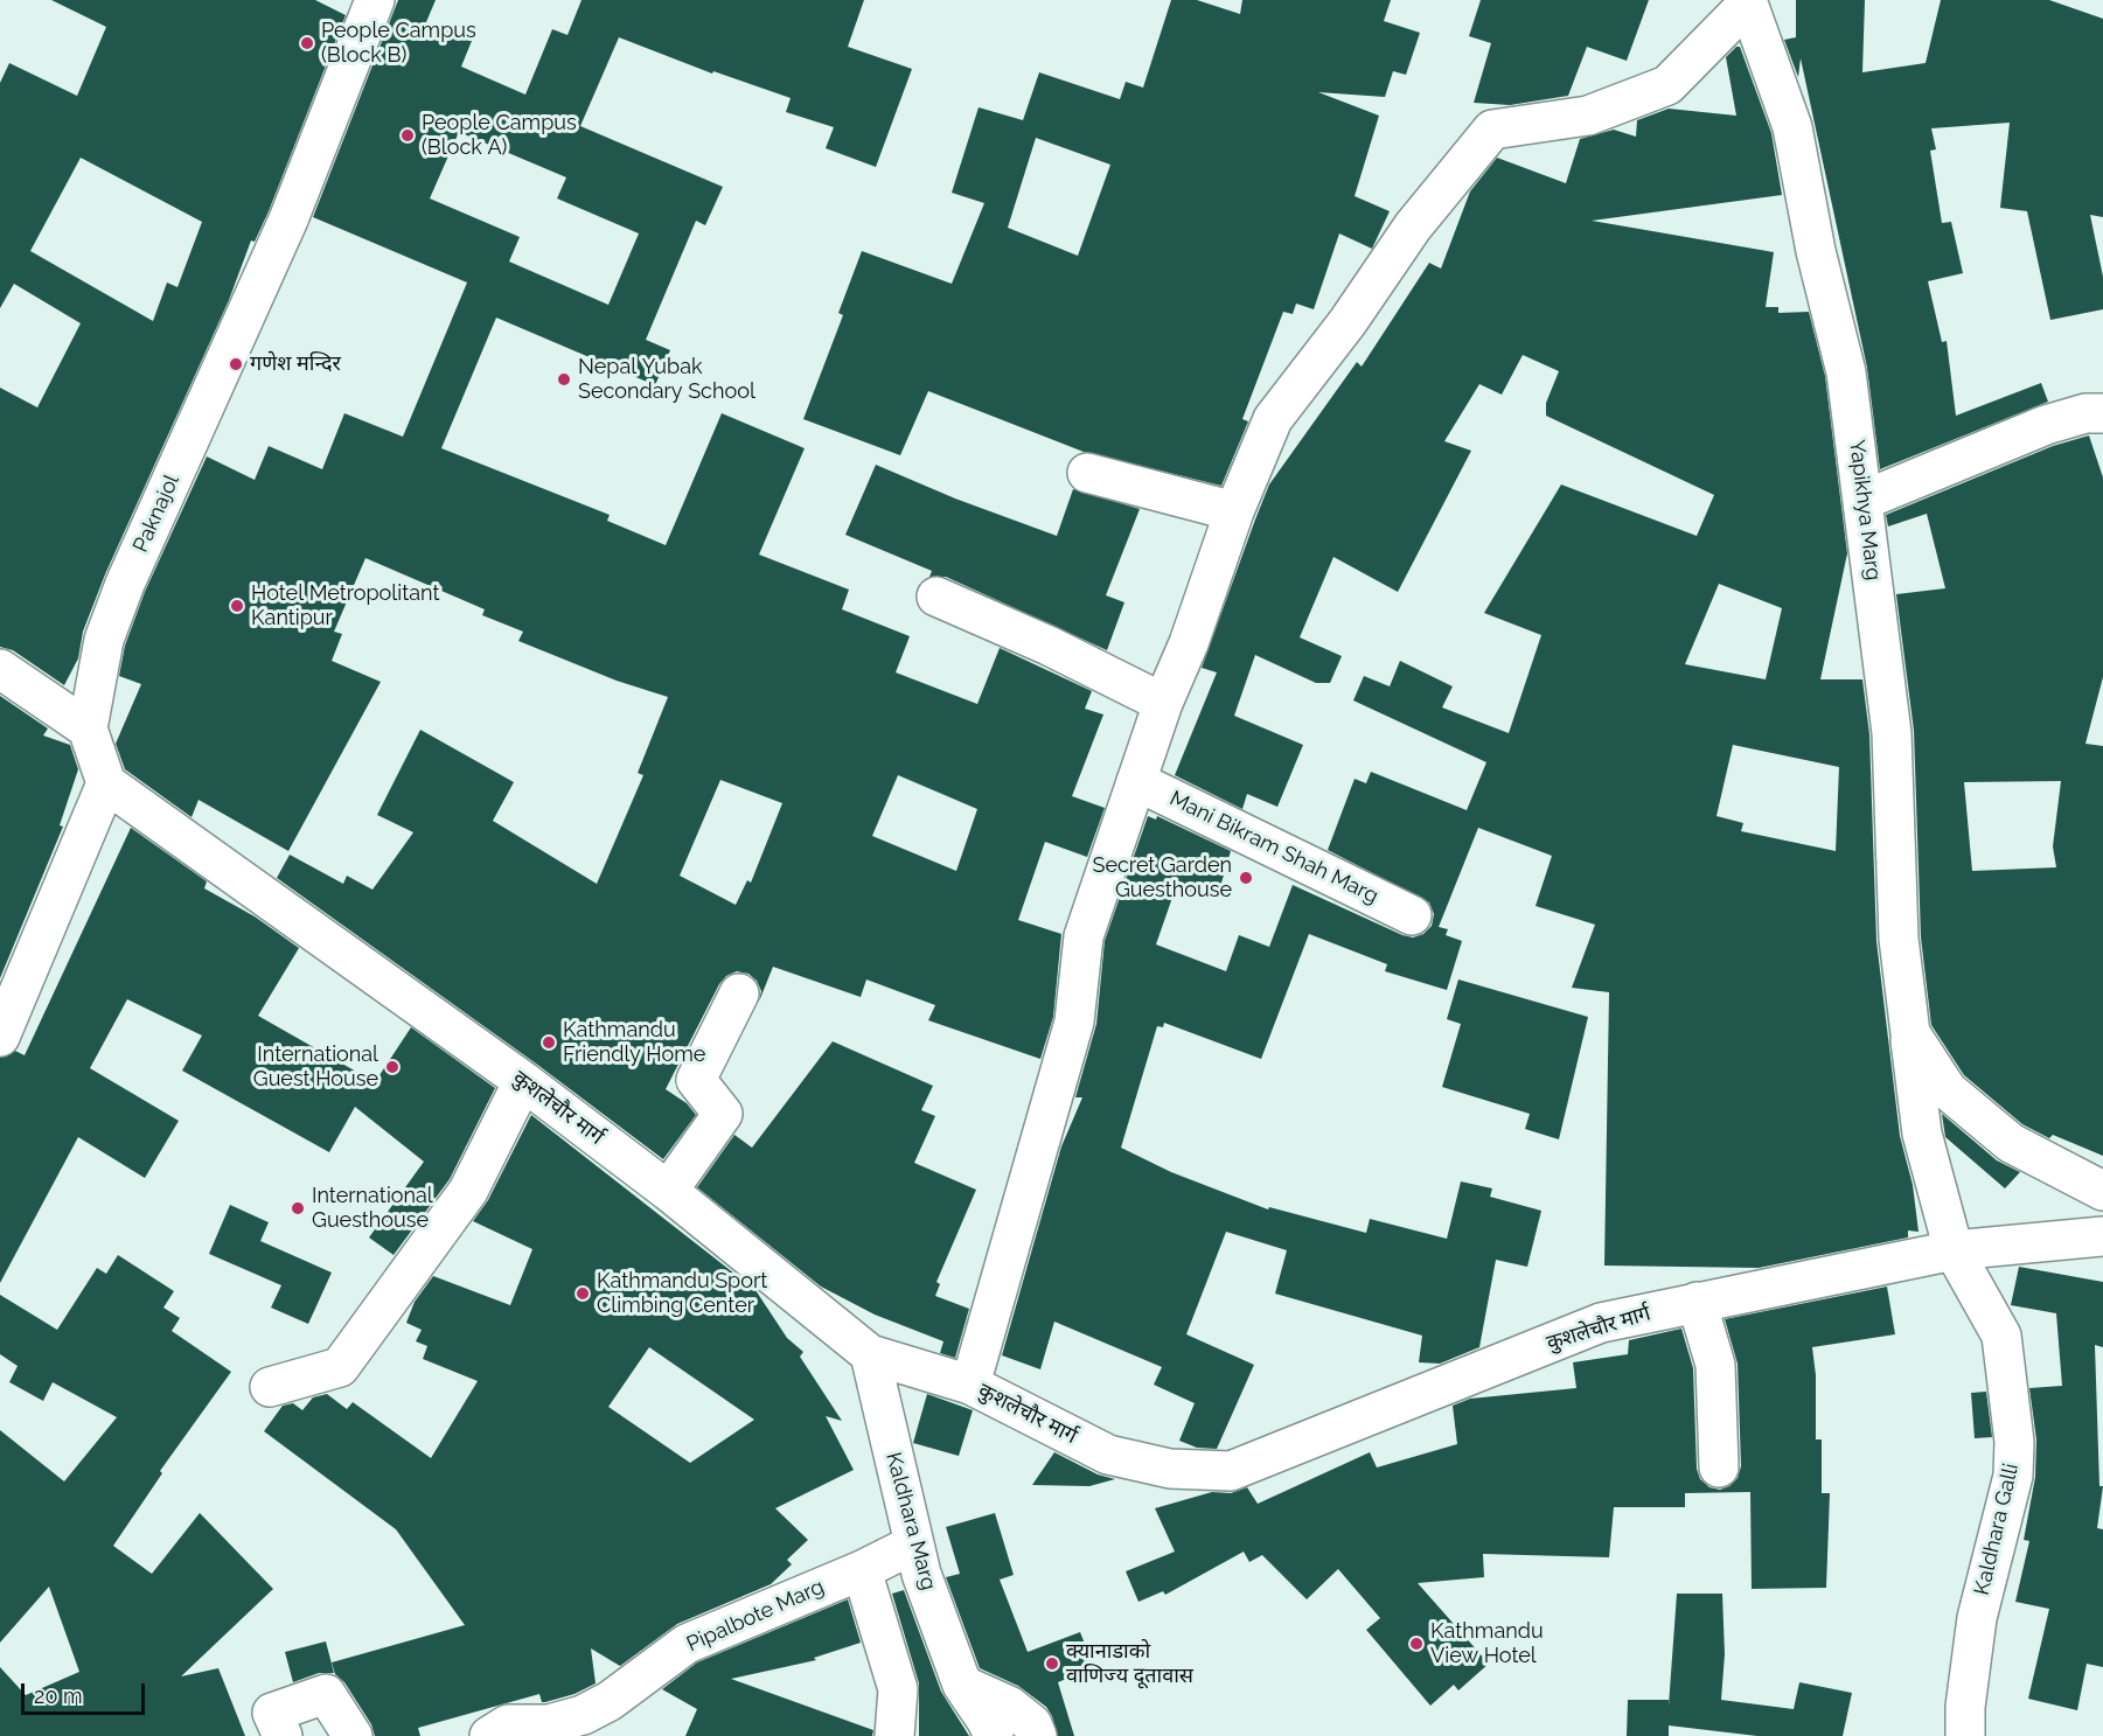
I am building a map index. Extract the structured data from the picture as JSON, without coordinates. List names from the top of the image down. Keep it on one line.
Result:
{"streets":{"street":["Yapikhya Marg","Paknajol","Mani Bikram Shah Marg","कुशलेचौर मार्ग","Kaldhara Marg","Kaldhara Galli","Pipalbote Marg"]},"crossings":[["Yapikhya Marg","कुशलेचौर मार्ग"],["Yapikhya Marg","Kaldhara Galli"],["Paknajol","कुशलेचौर मार्ग"],["कुशलेचौर मार्ग","Kaldhara Marg"],["कुशलेचौर मार्ग","Kaldhara Galli"],["Kaldhara Marg","Pipalbote Marg"]],"places":["People Campus (Block B)","People Campus (Block A)","गणेश मन्दिर","Nepal Yubak Secondary School","Hotel Metropolitant Kantipur","Secret Garden Guesthouse","Kathmandu Friendly Home","International Guest House","International Guesthouse","Kathmandu Sport Climbing Center","Kathmandu View Hotel","क्यानाडाको वाणिज्य दूतावास"],"scale_bar":"20 m"}
